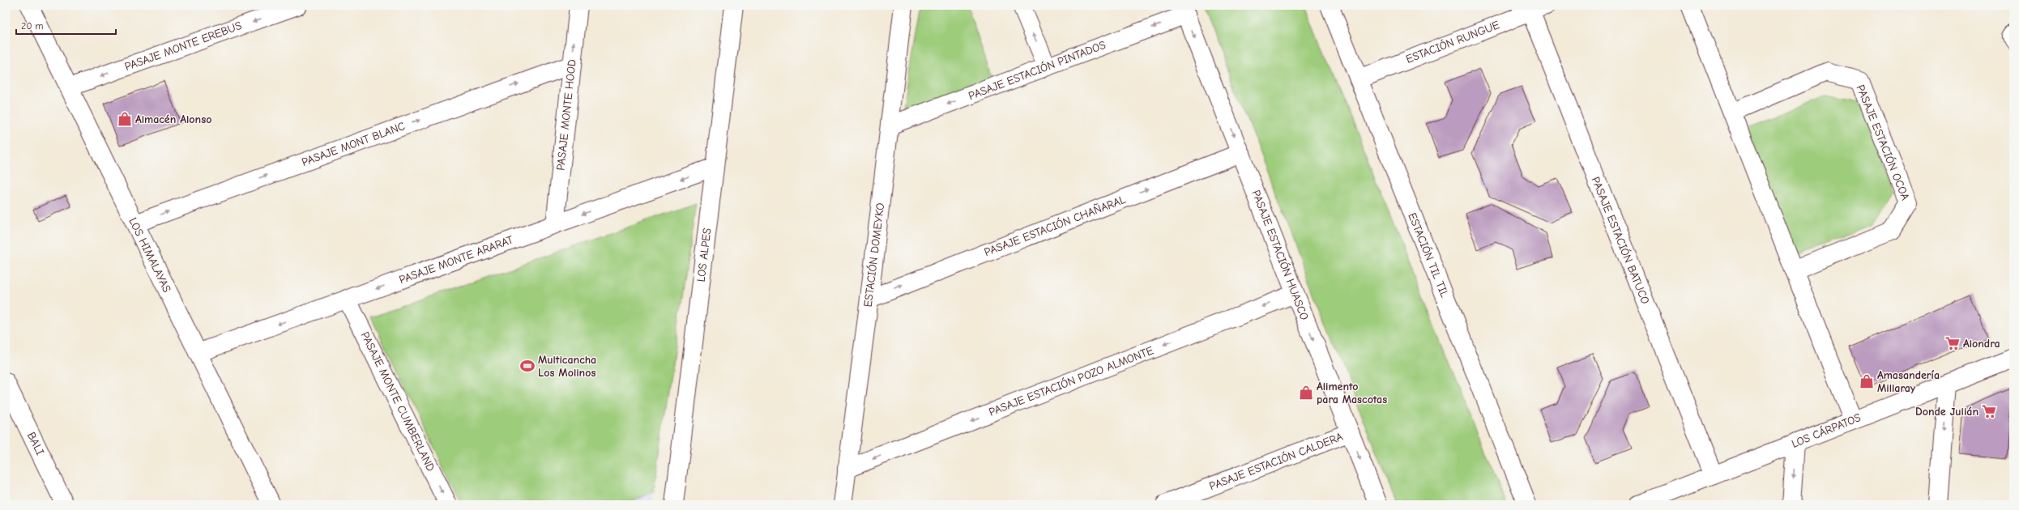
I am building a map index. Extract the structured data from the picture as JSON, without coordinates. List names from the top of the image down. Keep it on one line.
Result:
{"streets":{"street":["ESTACIÓN RUNGUE","PASAJE MONTE EREBUS","PASAJE ESTACIÓN PINTADOS","PASAJE MONTE HOOD","PASAJE ESTACIÓN OCOA","PASAJE MONT BLANC","PASAJE ESTACIÓN CHAÑARAL","PASAJE ESTACIÓN BATUCO","LOS HIMALAYAS","LOS ALPES","ESTACIÓN DOMEYKO","PASAJE ESTACIÓN HUASCO","ESTACIÓN TIL TIL","PASAJE MONTE ARARAT","PASAJE ESTACIÓN POZO ALMONTE","PASAJE MONTE CUMBERLAND","LOS CÁRPATOS","BALI","PASAJE ESTACIÓN CALDERA"]},"crossings":[["ESTACIÓN RUNGUE","PASAJE ESTACIÓN BATUCO"],["ESTACIÓN RUNGUE","ESTACIÓN TIL TIL"],["PASAJE MONTE EREBUS","LOS HIMALAYAS"],["PASAJE ESTACIÓN PINTADOS","ESTACIÓN DOMEYKO"],["PASAJE ESTACIÓN PINTADOS","PASAJE ESTACIÓN HUASCO"],["PASAJE MONTE HOOD","PASAJE MONT BLANC"],["PASAJE MONTE HOOD","PASAJE MONTE ARARAT"],["PASAJE MONT BLANC","LOS HIMALAYAS"],["PASAJE ESTACIÓN CHAÑARAL","ESTACIÓN DOMEYKO"],["PASAJE ESTACIÓN CHAÑARAL","PASAJE ESTACIÓN HUASCO"],["PASAJE ESTACIÓN BATUCO","LOS CÁRPATOS"],["LOS HIMALAYAS","PASAJE MONTE ARARAT"],["LOS ALPES","PASAJE MONTE ARARAT"],["ESTACIÓN DOMEYKO","PASAJE ESTACIÓN POZO ALMONTE"],["PASAJE ESTACIÓN HUASCO","PASAJE ESTACIÓN POZO ALMONTE"],["PASAJE ESTACIÓN HUASCO","PASAJE ESTACIÓN CALDERA"],["PASAJE MONTE ARARAT","PASAJE MONTE CUMBERLAND"]],"one_way":["PASAJE MONTE EREBUS","PASAJE ESTACIÓN PINTADOS","PASAJE MONT BLANC","PASAJE ESTACIÓN CHAÑARAL","PASAJE ESTACIÓN HUASCO","PASAJE MONTE ARARAT","PASAJE ESTACIÓN POZO ALMONTE","PASAJE MONTE CUMBERLAND"],"places":{"shop":["Almacén Alonso","Amasandería Millaray","Alimento para Mascotas"],"supermarket":["Alondra","Donde Julián"],"sports":["Multicancha Los Molinos"]},"scale_bar":"20 m"}
